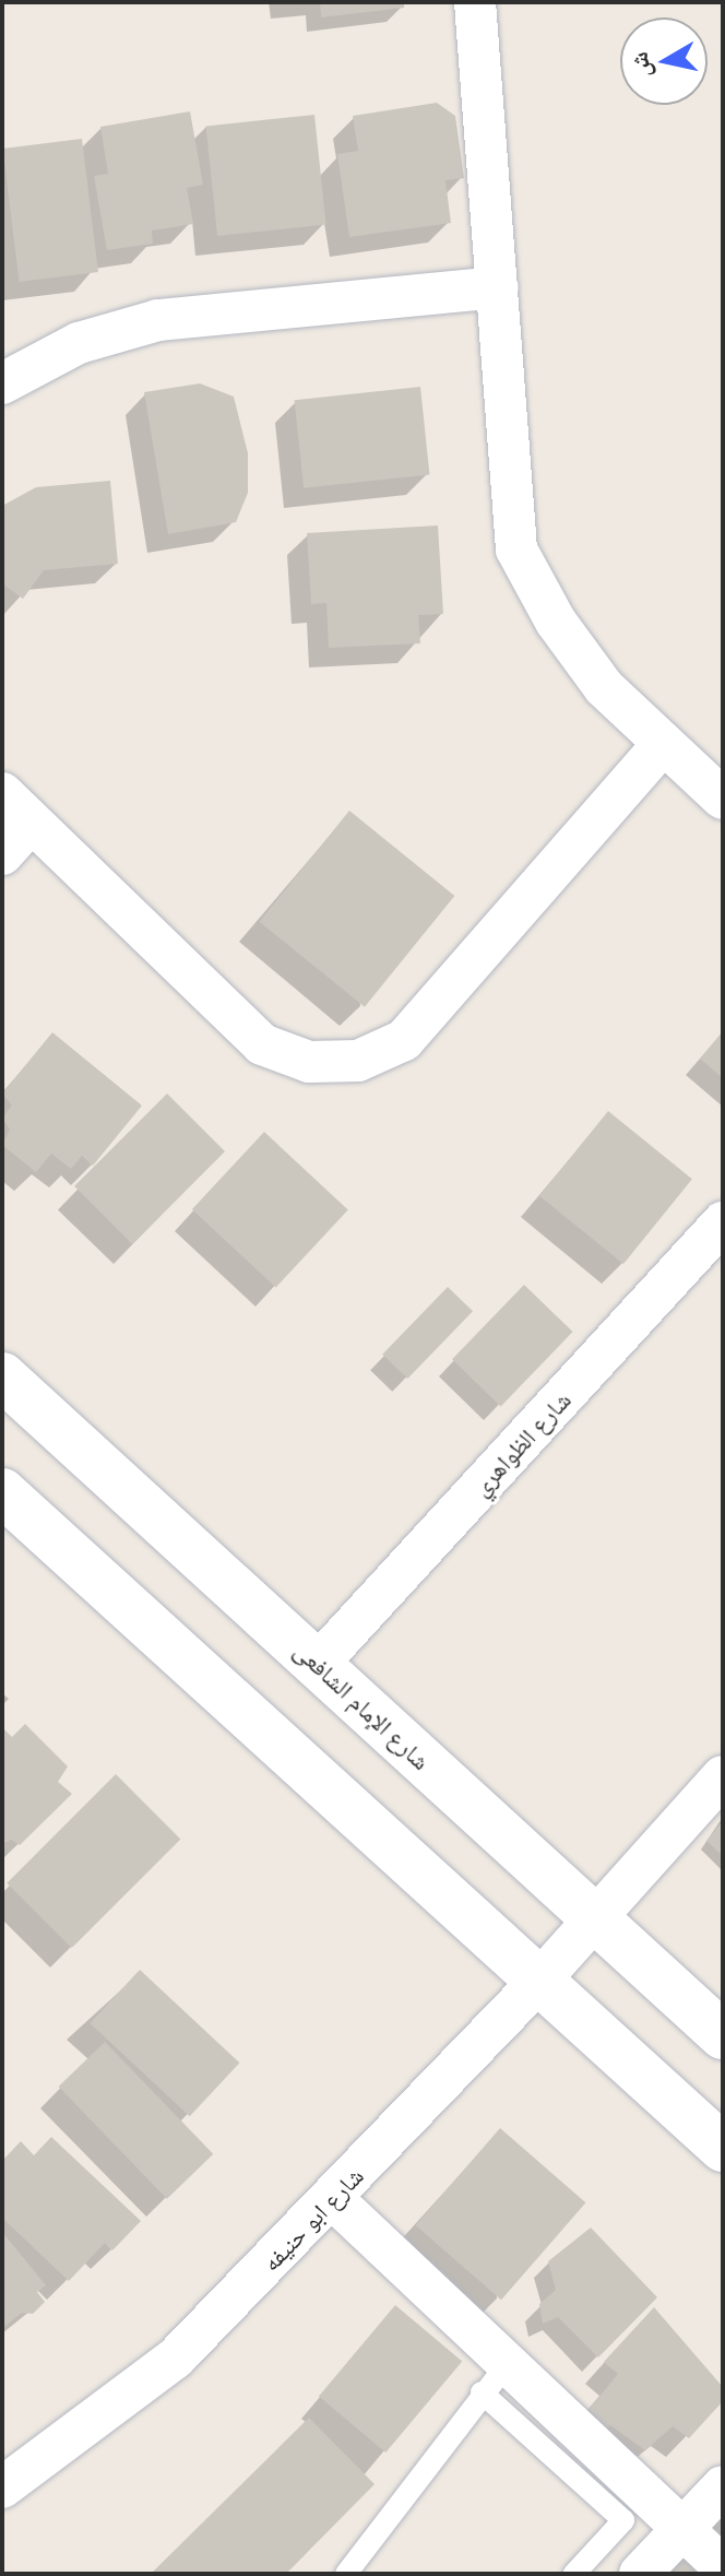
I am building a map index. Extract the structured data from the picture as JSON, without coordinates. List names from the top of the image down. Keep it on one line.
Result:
{"streets":{"street":["شارع الظواهري","شارع الإمام الشافعى","شارع ابو حنيفه"]},"crossings":[["شارع الظواهري","شارع الإمام الشافعى"],["شارع الإمام الشافعى","شارع ابو حنيفه"]],"north":"left"}
